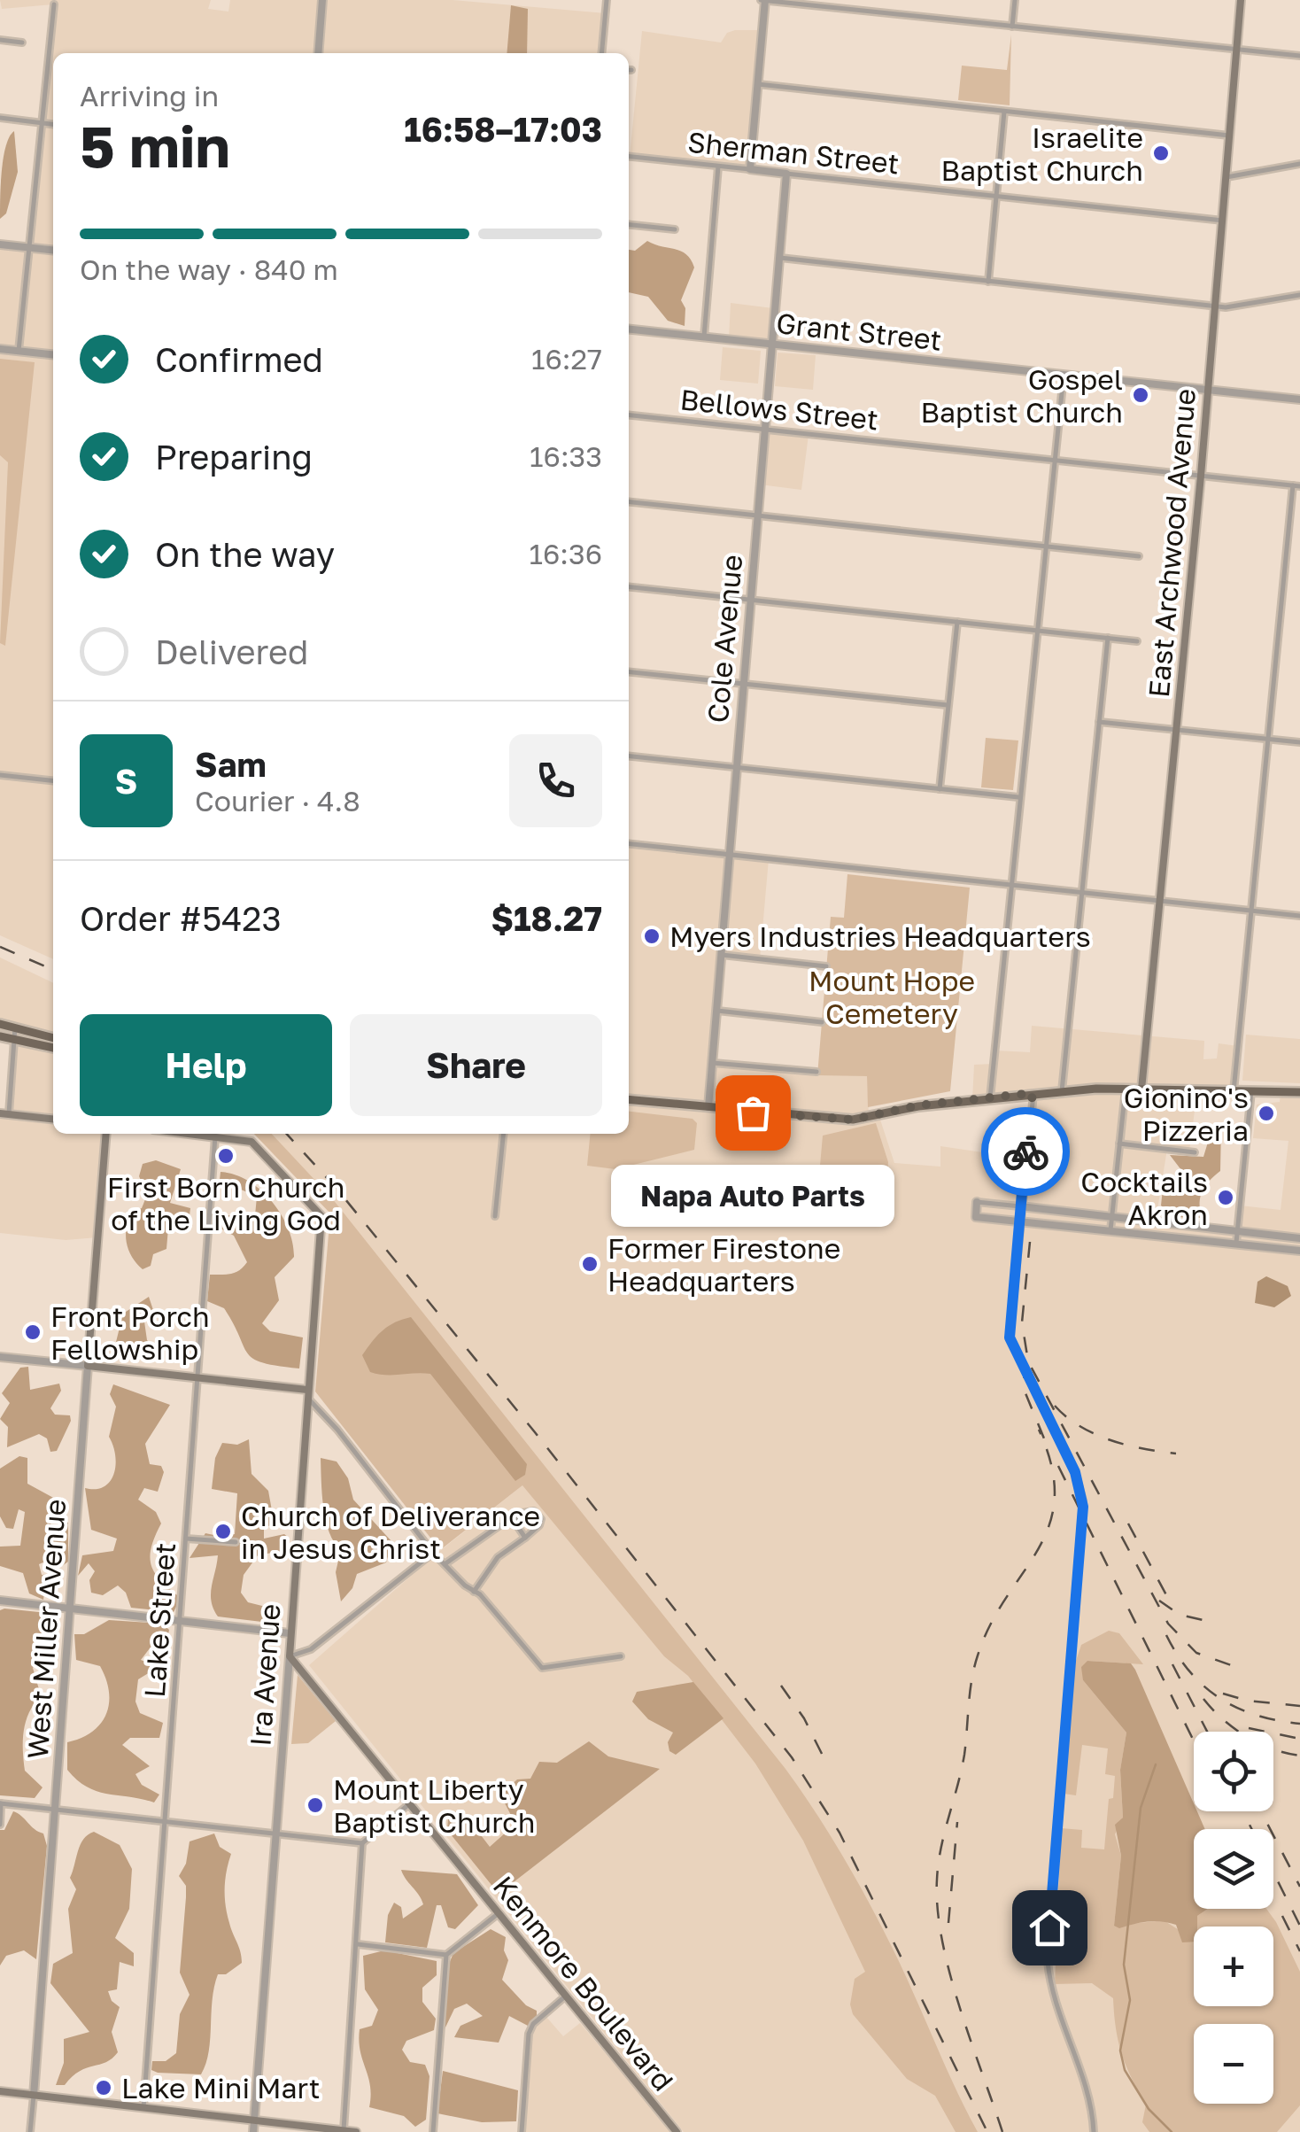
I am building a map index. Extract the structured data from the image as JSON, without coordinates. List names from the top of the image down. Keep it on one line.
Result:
{"streets":{"main road":["East Archwood Avenue","West Miller Avenue","Ira Avenue","Kenmore Boulevard"],"street":["Sherman Street","Grant Street","Bellows Street","Cole Avenue","Lake Street"]},"crossings":[["Sherman Street","East Archwood Avenue"],["Sherman Street","Cole Avenue"],["Grant Street","East Archwood Avenue"],["Grant Street","Cole Avenue"],["Bellows Street","East Archwood Avenue"],["Bellows Street","Cole Avenue"],["Lake Street","Ira Avenue"],["Ira Avenue","Kenmore Boulevard"]],"parks":["Mount Hope Cemetery"],"places":["Israelite Baptist Church","Gospel Baptist Church","Myers Industries Headquarters","Napa Auto Parts","Gionino's Pizzeria","First Born Church of the Living God","Cocktails Akron","Former Firestone Headquarters","Front Porch Fellowship","Church of Deliverance in Jesus Christ","Mount Liberty Baptist Church","Lake Mini Mart"],"page":{"heading":["5 min","Arriving in","16:58–17:03"],"panel":["Sam","Courier · 4.8","Order #5423","$18.27"],"bar":"On the way · 840 m","list":[["Confirmed","16:27"],["Preparing","16:33"],["On the way","16:36"],"Delivered"],"round":"S","buttons":["Help","Share"],"bubble":"Napa Auto Parts","map_buttons":["+","−"]}}
